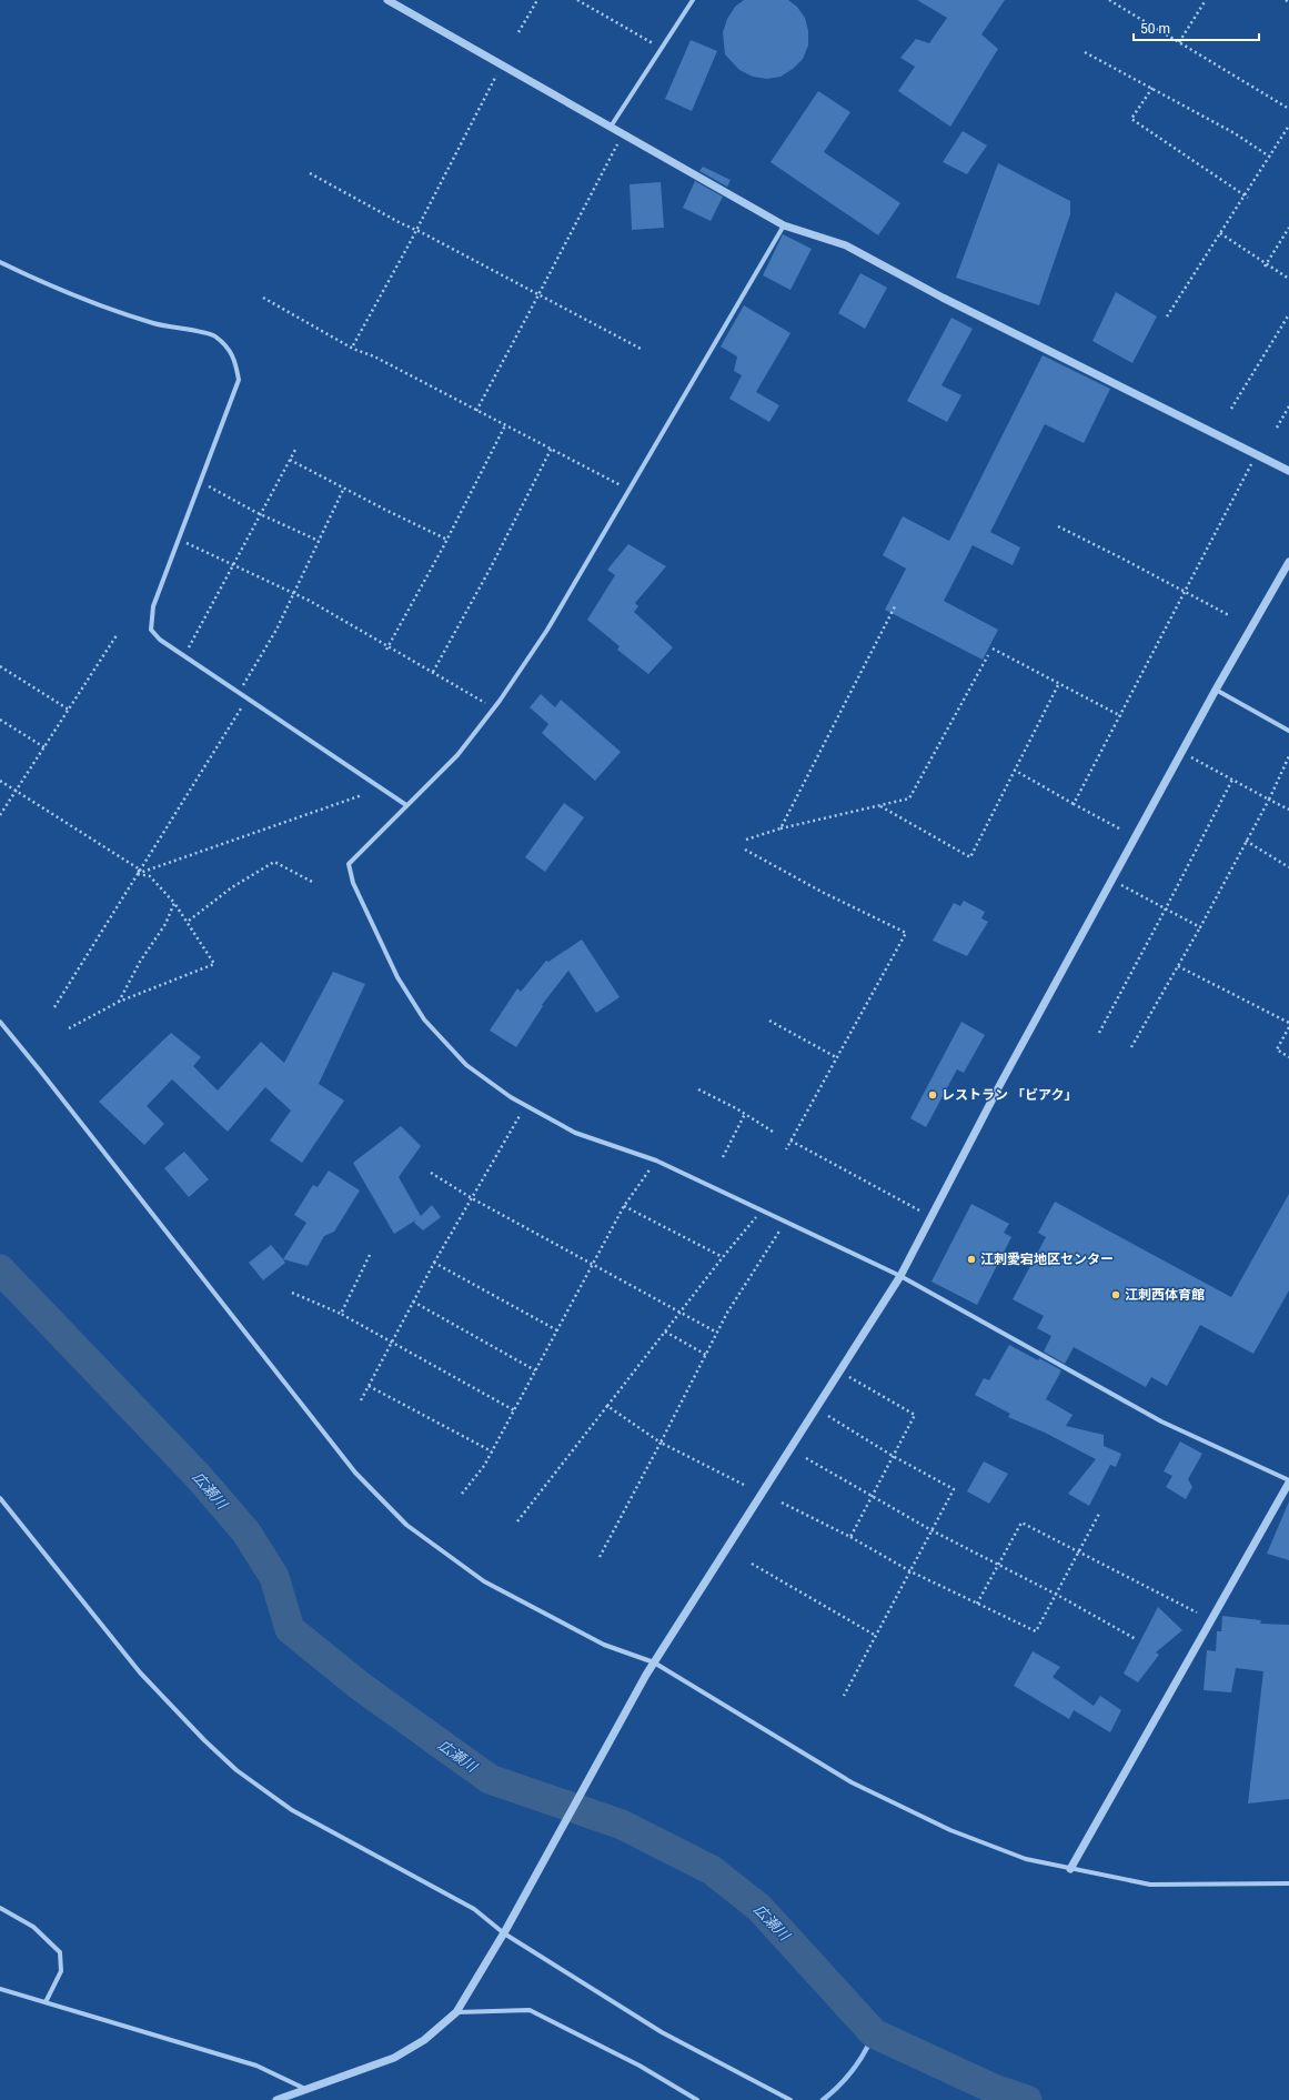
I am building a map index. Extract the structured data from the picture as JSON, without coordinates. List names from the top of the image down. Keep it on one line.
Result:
{"water":["広瀬川"],"places":["レストラン 「ビアク」","江刺愛宕地区センター","江刺西体育館"],"scale_bar":"50 m"}
